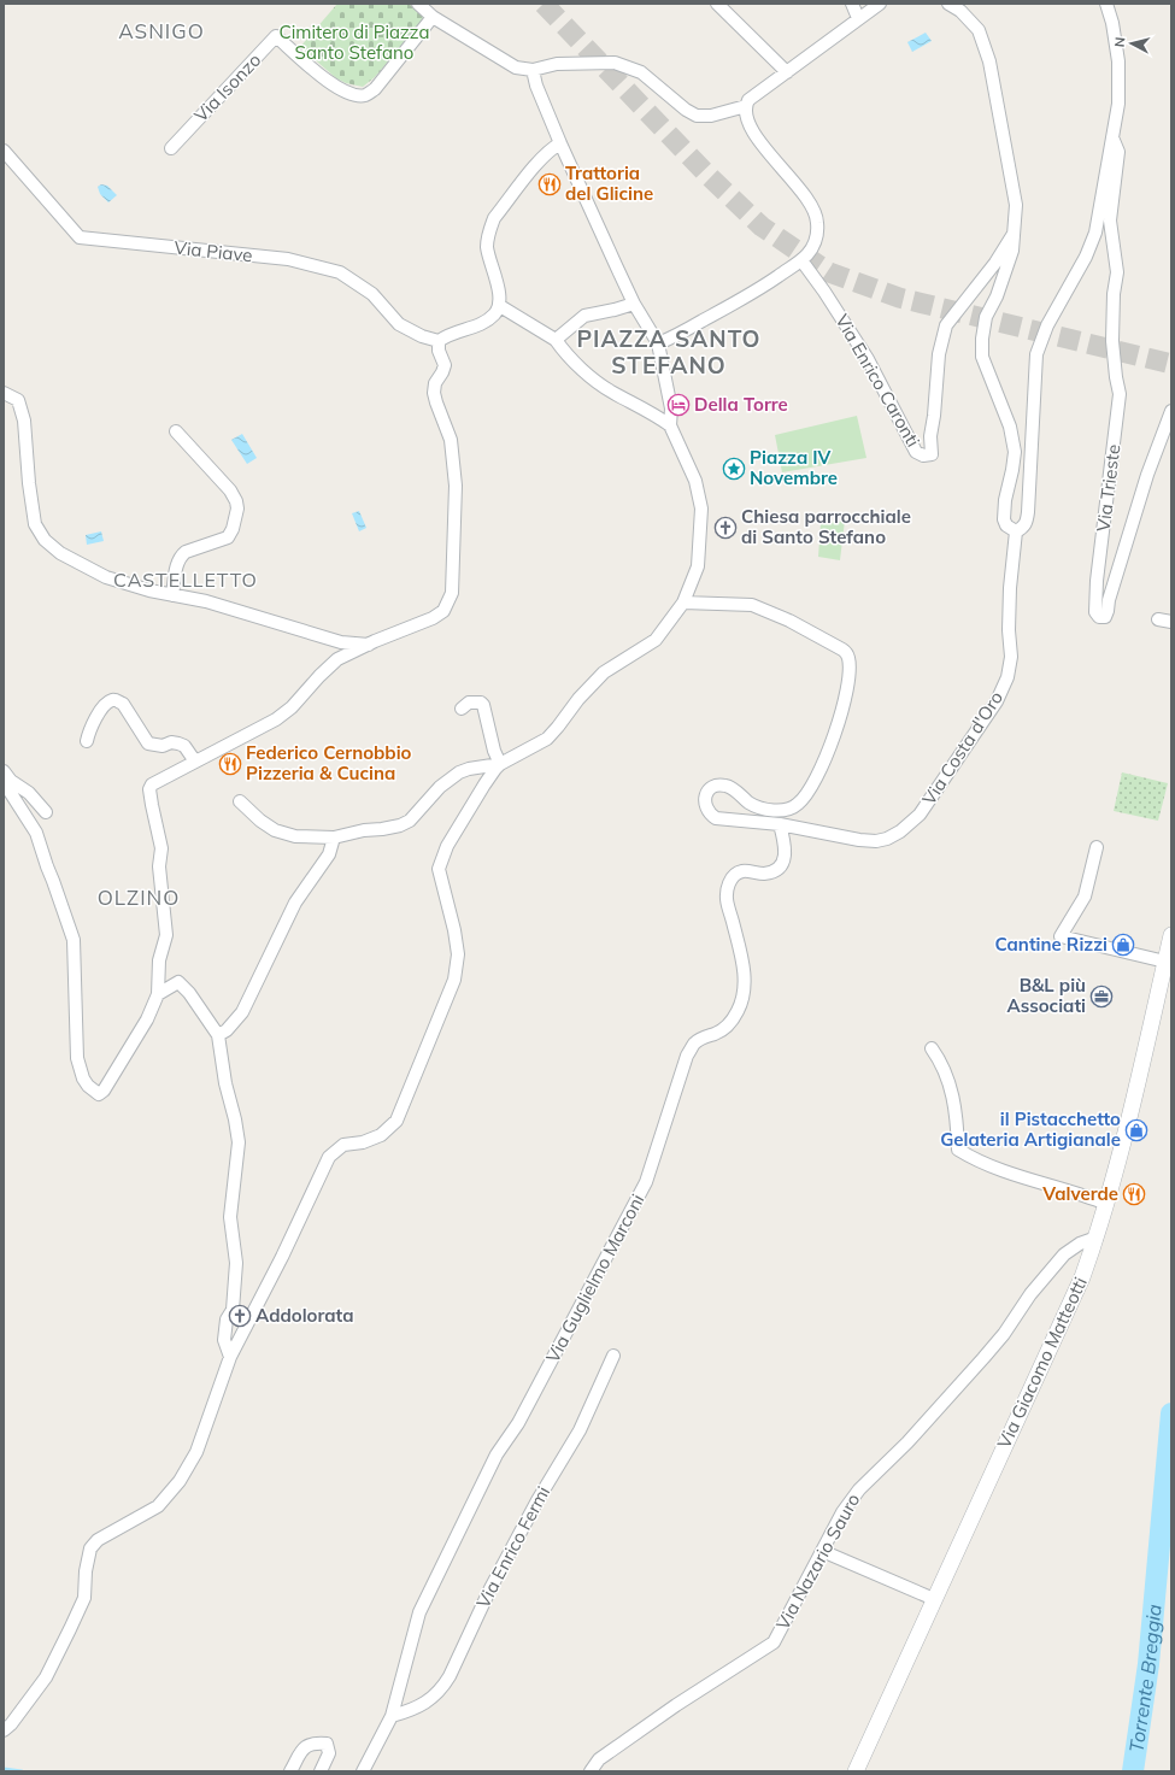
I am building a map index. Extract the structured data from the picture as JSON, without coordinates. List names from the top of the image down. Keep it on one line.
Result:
{"streets":{"street":["Via Isonzo","Via Piave","Via Enrico Caronti","Via Trieste","Via Costa d'Oro","Via Guglielmo Marconi","Via Giacomo Matteotti","Via Enrico Fermi","Via Nazario Sauro"]},"crossings":[["Via Costa d'Oro","Via Guglielmo Marconi"],["Via Guglielmo Marconi","Via Enrico Fermi"],["Via Giacomo Matteotti","Via Nazario Sauro"]],"districts":["ASNIGO","PIAZZA SANTO STEFANO","CASTELLETTO","OLZINO"],"water":["Torrente Breggia"],"parks":["Cimitero di Piazza Santo Stefano"],"places":{"restaurant":["Trattoria del Glicine","Federico Cernobbio Pizzeria & Cucina","Valverde"],"hotel":["Della Torre"],"place":["Piazza IV Novembre"],"church":["Chiesa parrocchiale di Santo Stefano","Addolorata"],"shop":["Cantine Rizzi","il Pistacchetto Gelateria Artigianale"],"office":["B&L più Associati"]},"north":"left"}
